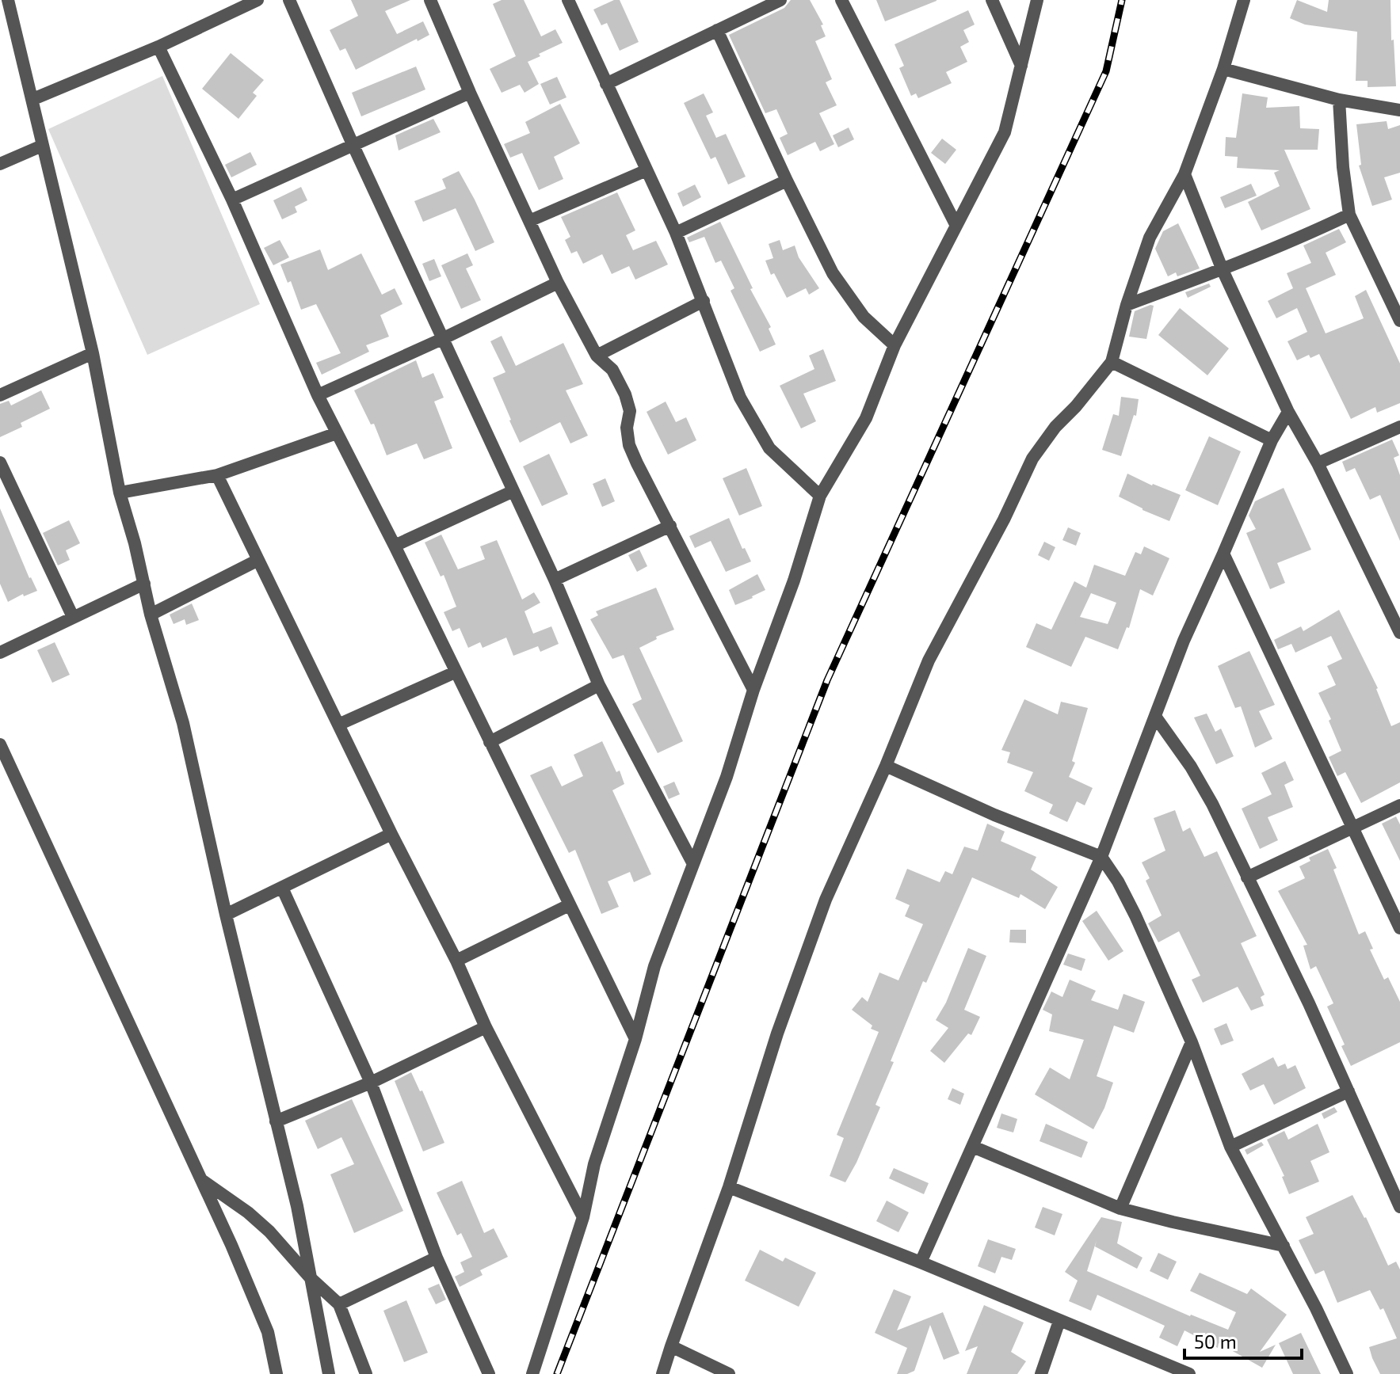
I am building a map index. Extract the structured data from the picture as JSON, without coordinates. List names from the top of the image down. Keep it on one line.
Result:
{"scale_bar":"50 m"}
